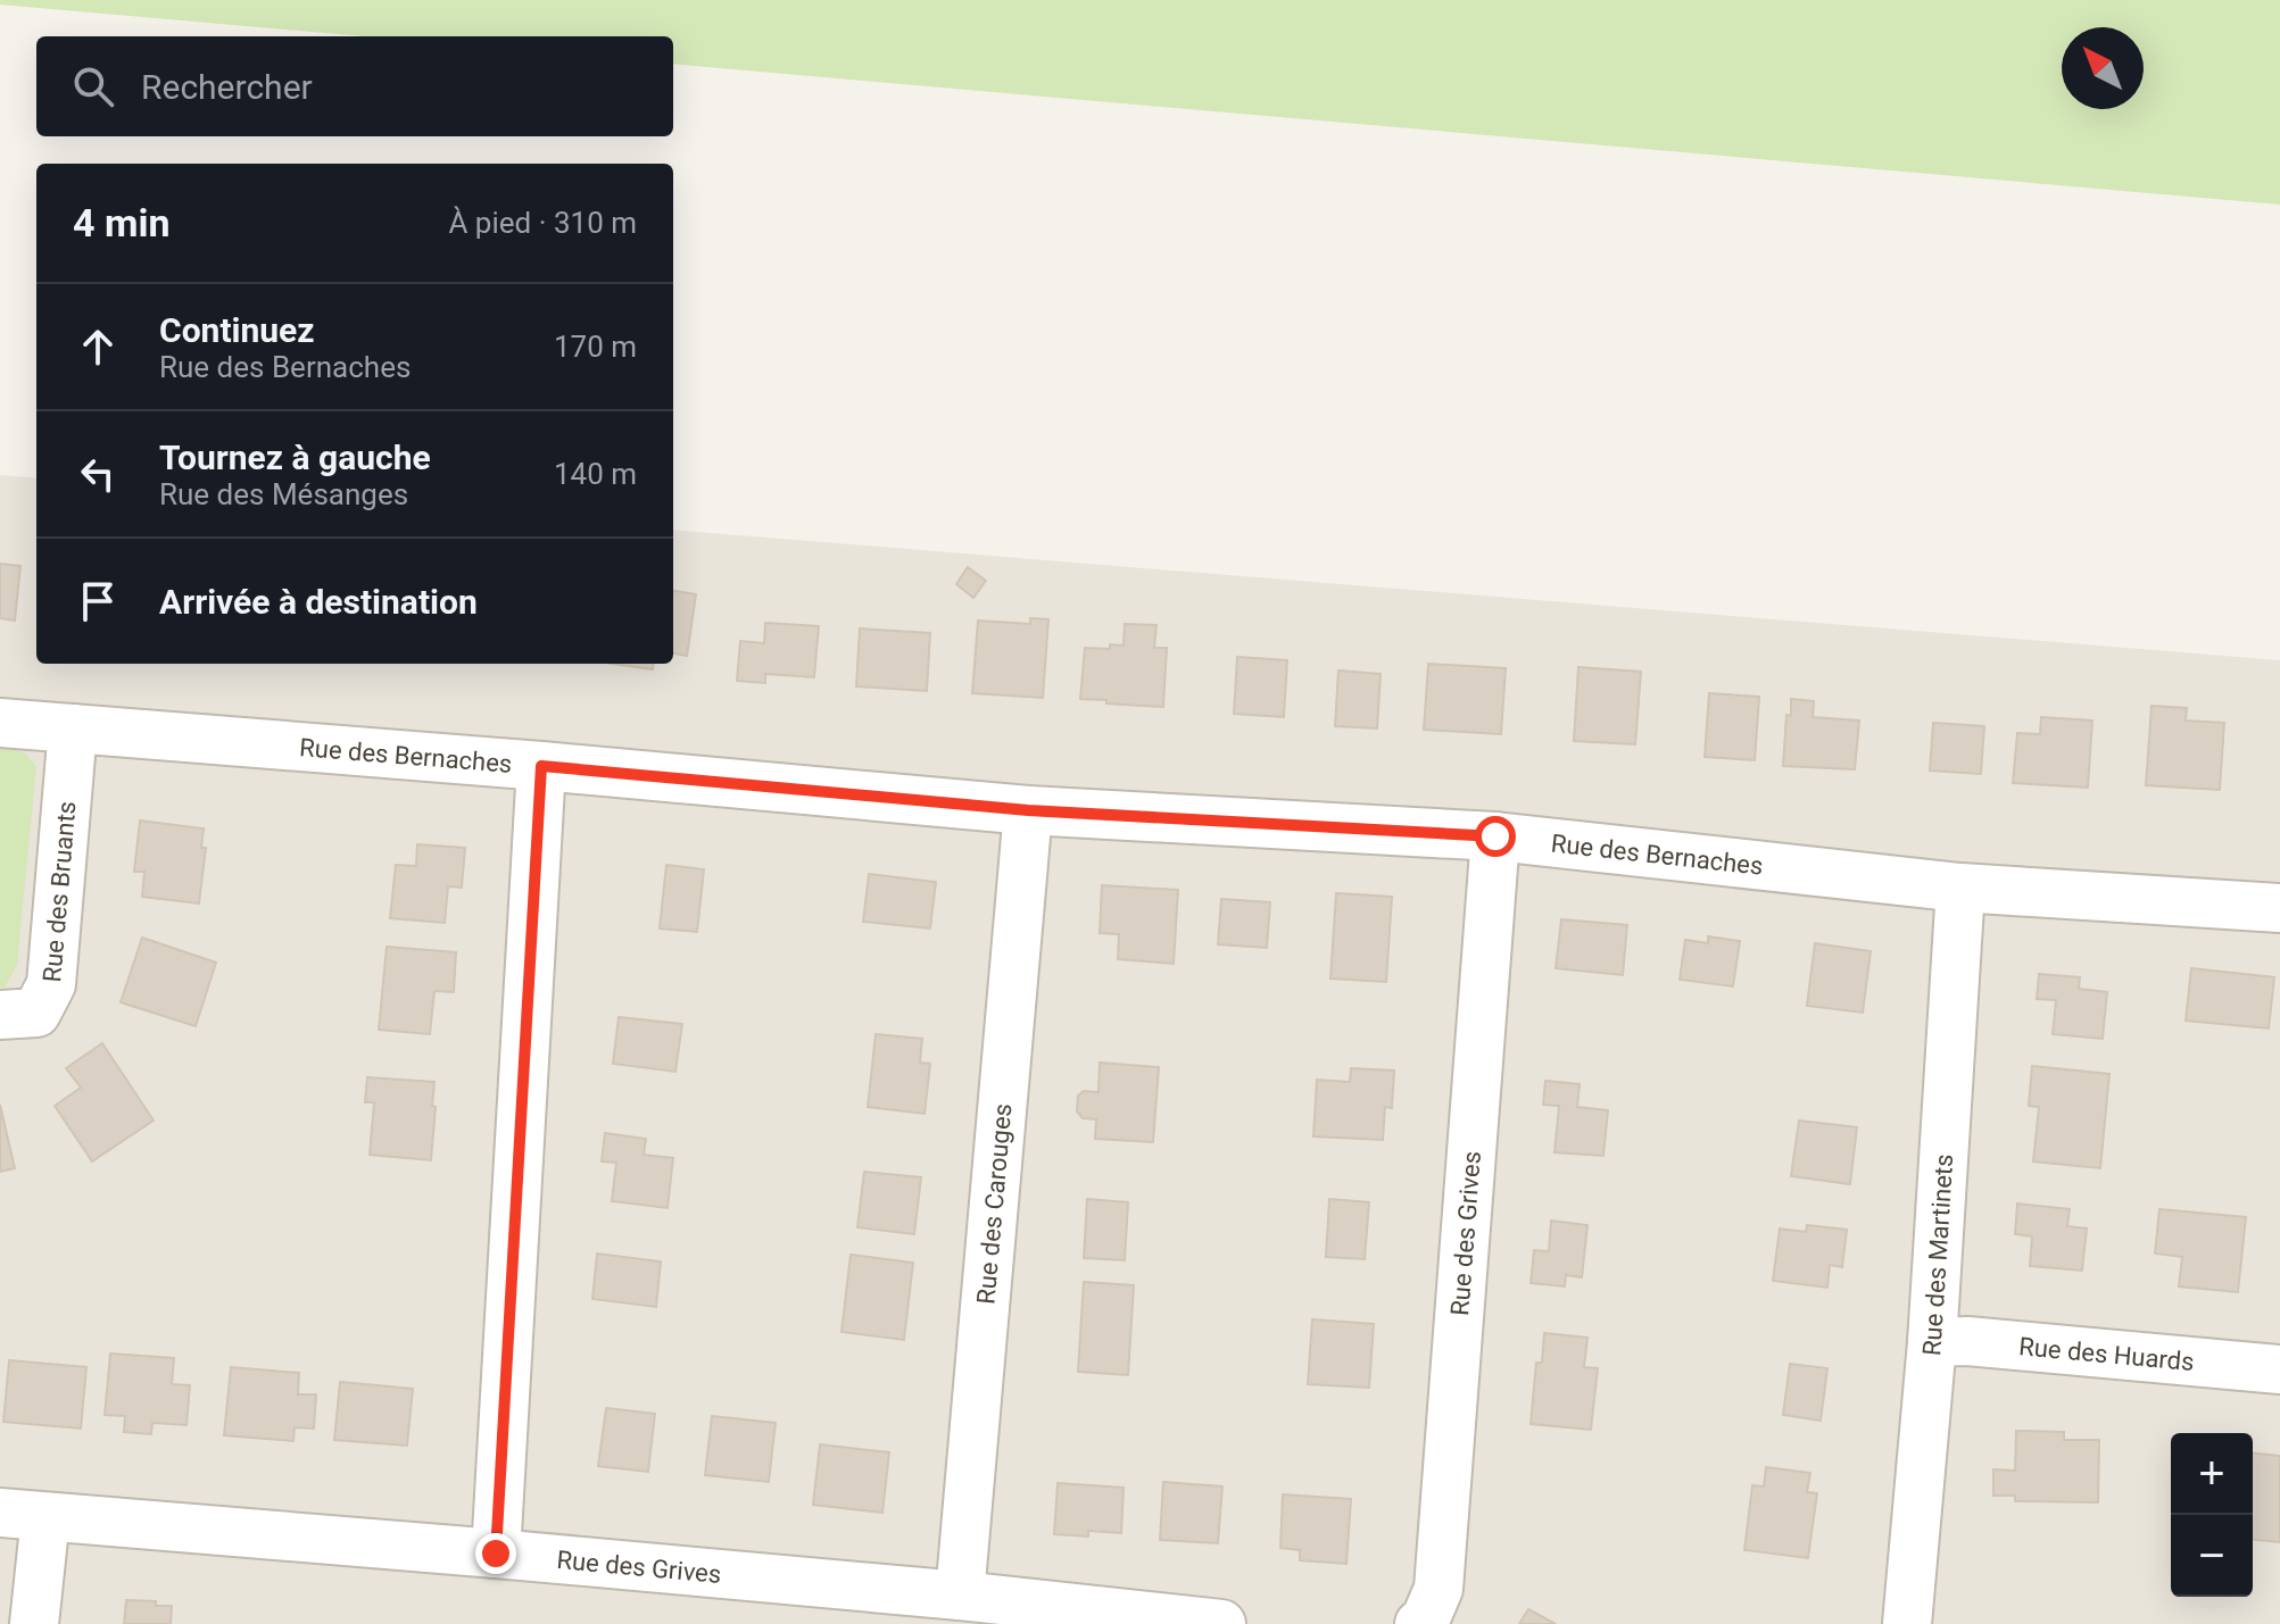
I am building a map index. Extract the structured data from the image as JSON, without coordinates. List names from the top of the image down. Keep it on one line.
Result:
{"streets":{"street":["Rue des Bernaches","Rue des Bruants","Rue des Carouges","Rue des Grives","Rue des Martinets","Rue des Huards"]},"crossings":[["Rue des Bernaches","Rue des Bruants"],["Rue des Bernaches","Rue des Carouges"],["Rue des Bernaches","Rue des Grives"],["Rue des Bernaches","Rue des Martinets"],["Rue des Carouges","Rue des Grives"],["Rue des Martinets","Rue des Huards"]],"north":"top left","page":{"search":"Rechercher","heading":["4 min","À pied · 310 m"],"list":[["Continuez","Rue des Bernaches","170 m"],["Tournez à gauche","Rue des Mésanges","140 m"],"Arrivée à destination"],"map_buttons":["+","−"]}}
